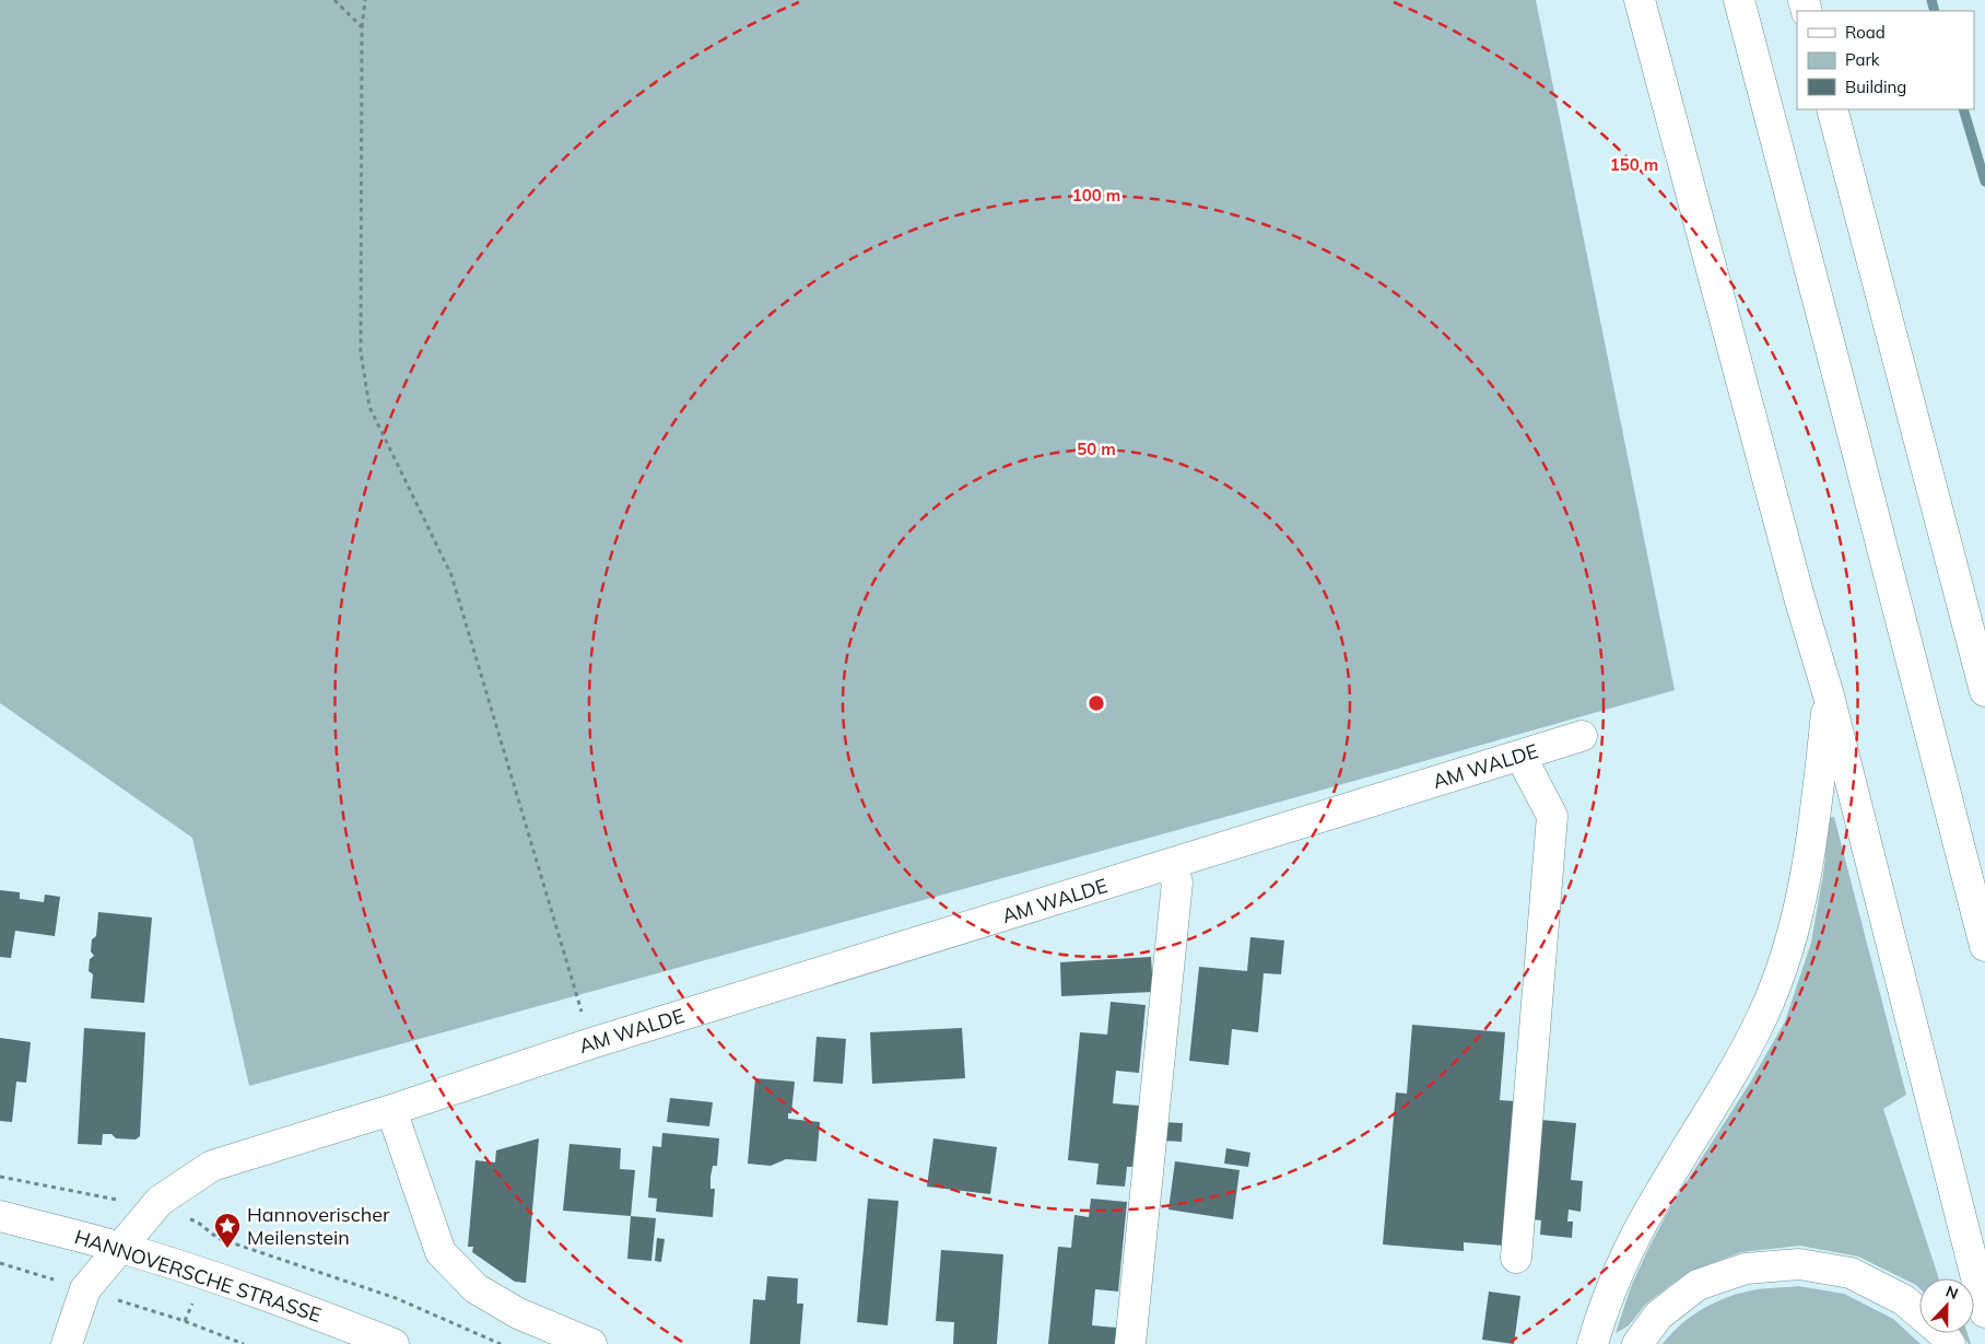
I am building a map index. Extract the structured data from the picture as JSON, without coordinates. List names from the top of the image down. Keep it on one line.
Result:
{"streets":{"main road":["AM WALDE","HANNOVERSCHE STRASSE"]},"crossings":[["AM WALDE","HANNOVERSCHE STRASSE"]],"places":{"place":["Hannoverischer Meilenstein"]},"legend":["Road","Park","Building"],"north":"top","rings":["150 m","100 m","50 m"]}
